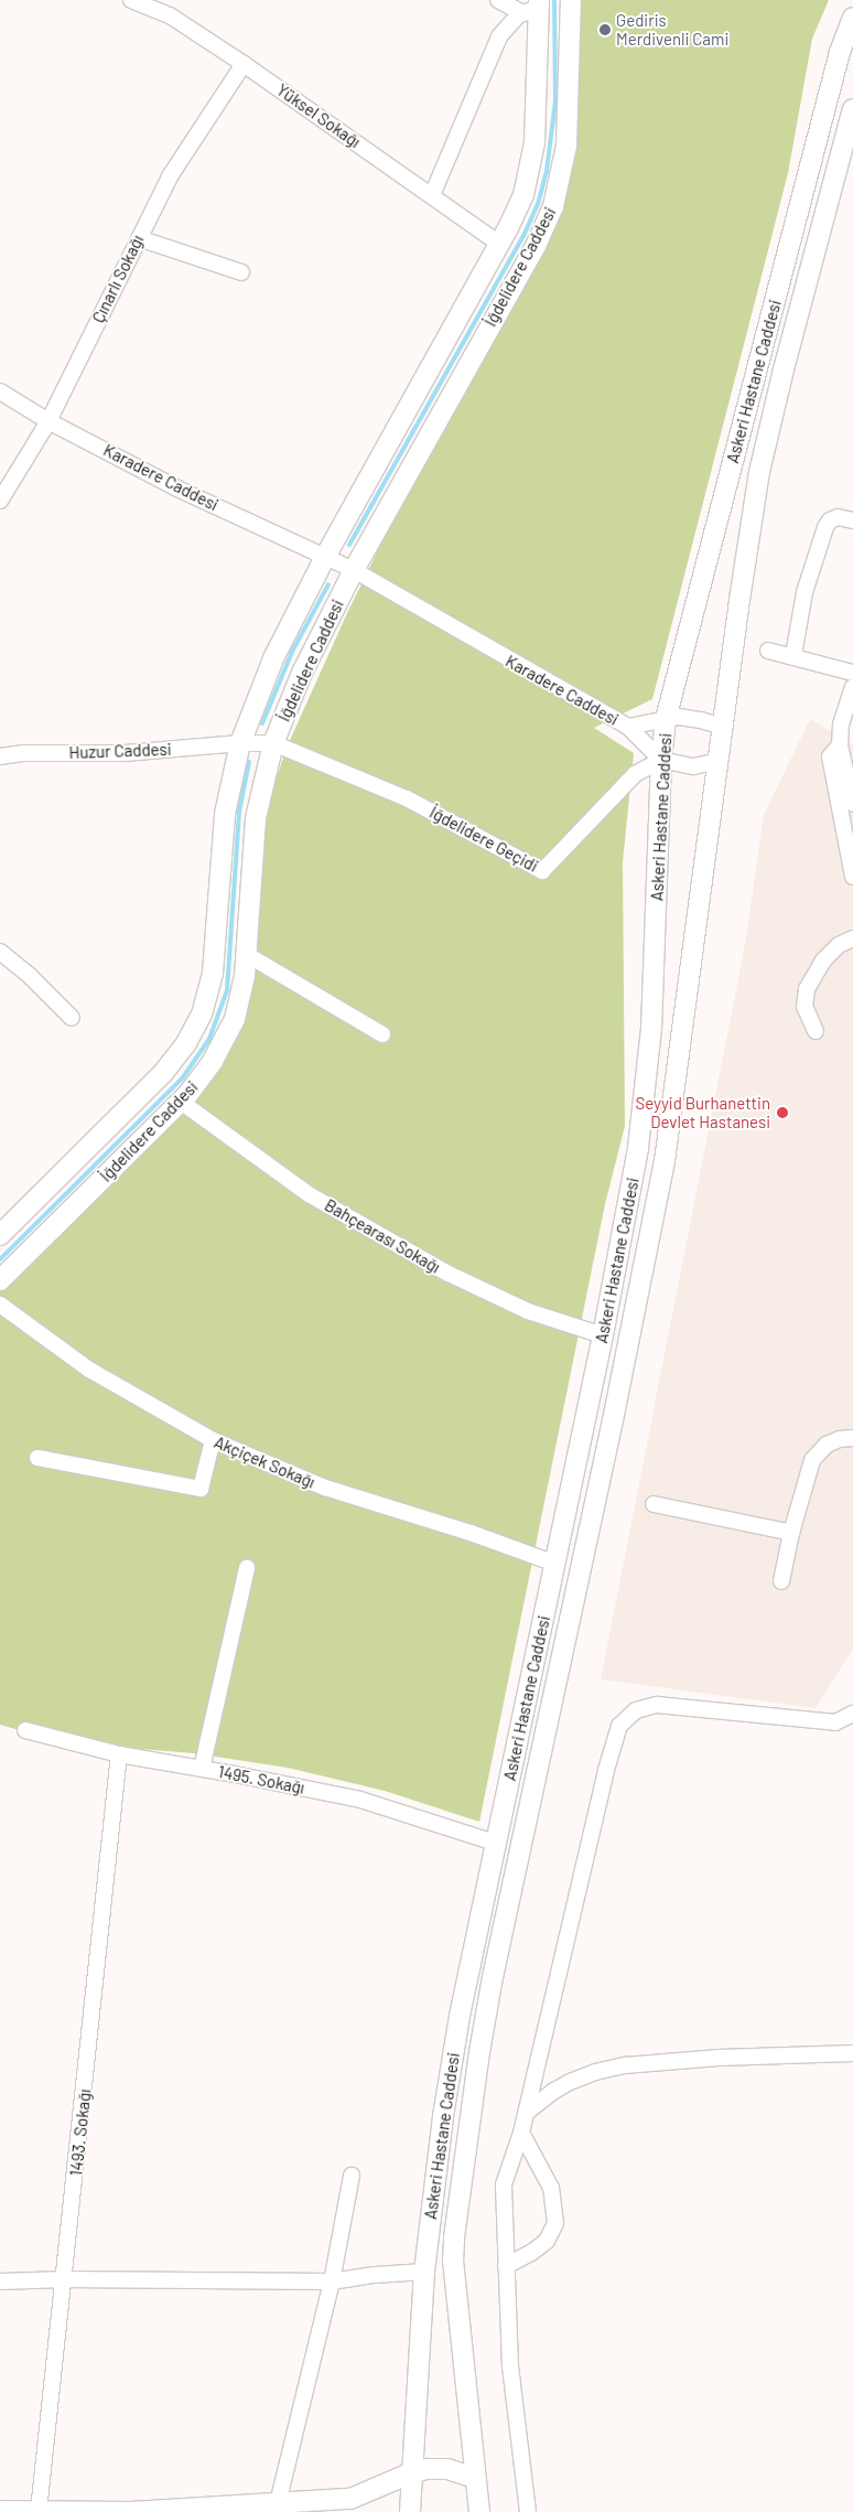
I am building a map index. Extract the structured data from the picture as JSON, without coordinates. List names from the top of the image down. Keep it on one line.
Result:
{"streets":{"street":["Yüksel Sokağı","İğdelidere Caddesi","Çınarlı Sokağı","Askeri Hastane Caddesi","Karadere Caddesi","Huzur Caddesi","İğdelidere Geçidi","Bahçearası Sokağı","Akçiçek Sokağı","1495. Sokağı","1493. Sokağı"]},"crossings":[["Yüksel Sokağı","İğdelidere Caddesi"],["Yüksel Sokağı","Çınarlı Sokağı"],["İğdelidere Caddesi","Karadere Caddesi"],["İğdelidere Caddesi","Huzur Caddesi"],["İğdelidere Caddesi","İğdelidere Geçidi"],["İğdelidere Caddesi","Bahçearası Sokağı"],["Çınarlı Sokağı","Karadere Caddesi"],["Askeri Hastane Caddesi","Karadere Caddesi"],["Askeri Hastane Caddesi","İğdelidere Geçidi"],["Askeri Hastane Caddesi","Bahçearası Sokağı"],["Askeri Hastane Caddesi","Akçiçek Sokağı"],["Askeri Hastane Caddesi","1495. Sokağı"],["Karadere Caddesi","İğdelidere Geçidi"],["Huzur Caddesi","İğdelidere Geçidi"],["1495. Sokağı","1493. Sokağı"]],"places":["Gediris Merdivenli Cami","Seyyid Burhanettin Devlet Hastanesi"]}
